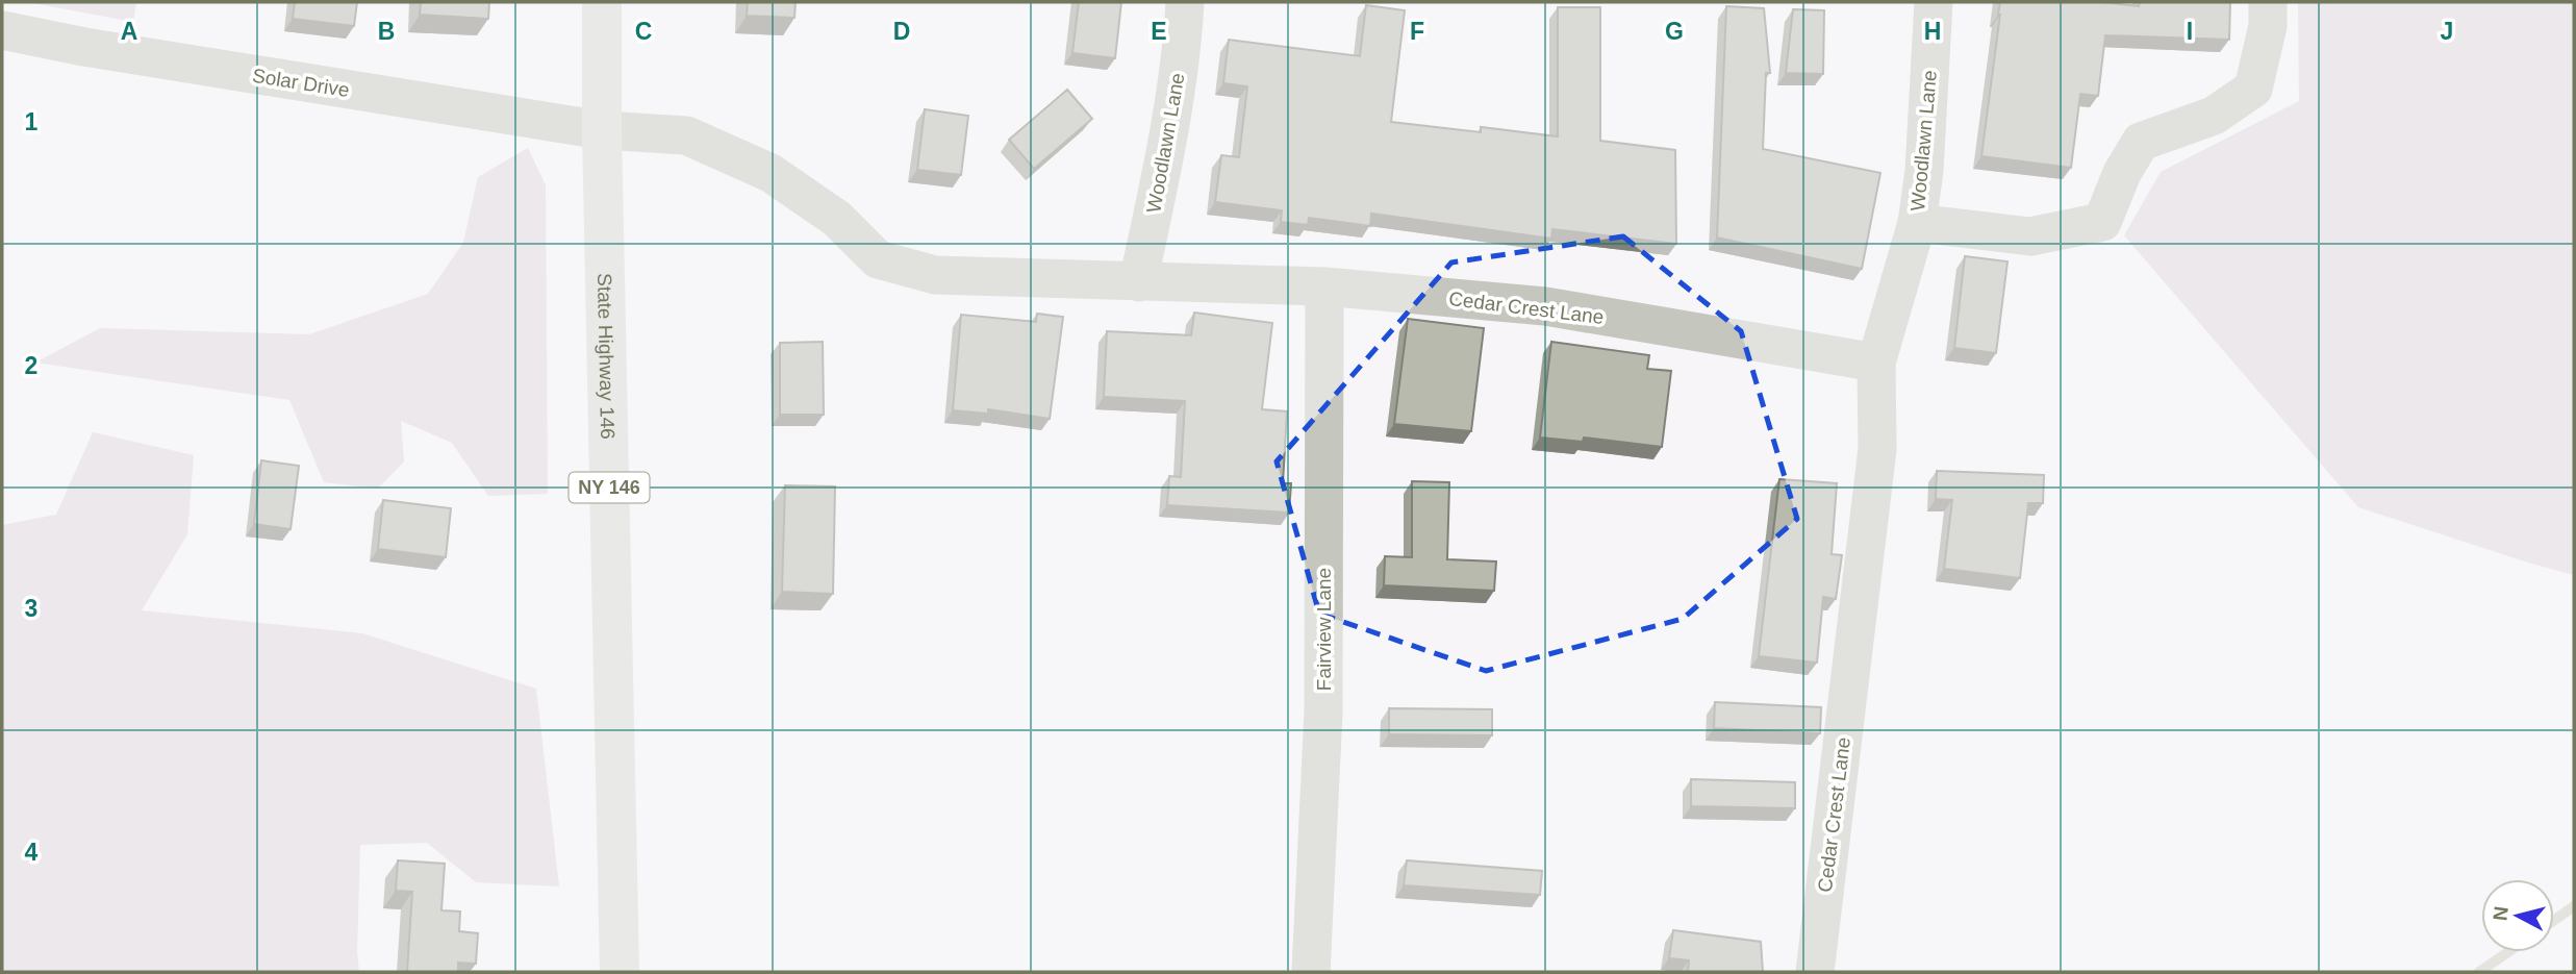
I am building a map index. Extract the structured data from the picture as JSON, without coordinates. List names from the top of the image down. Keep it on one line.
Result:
{"streets":{"main road":["State Highway 146","NY 146"],"street":["Solar Drive","Woodlawn Lane","Cedar Crest Lane","Fairview Lane"]},"crossings":[["Solar Drive","Cedar Crest Lane"],["Solar Drive","State Highway 146"],["Woodlawn Lane","Cedar Crest Lane"],["Cedar Crest Lane","State Highway 146"],["Cedar Crest Lane","Fairview Lane"]],"north":"left","grid":{"columns":["A","B","C","D","E","F","G","H","I","J"],"rows":["1","2","3","4"]}}
